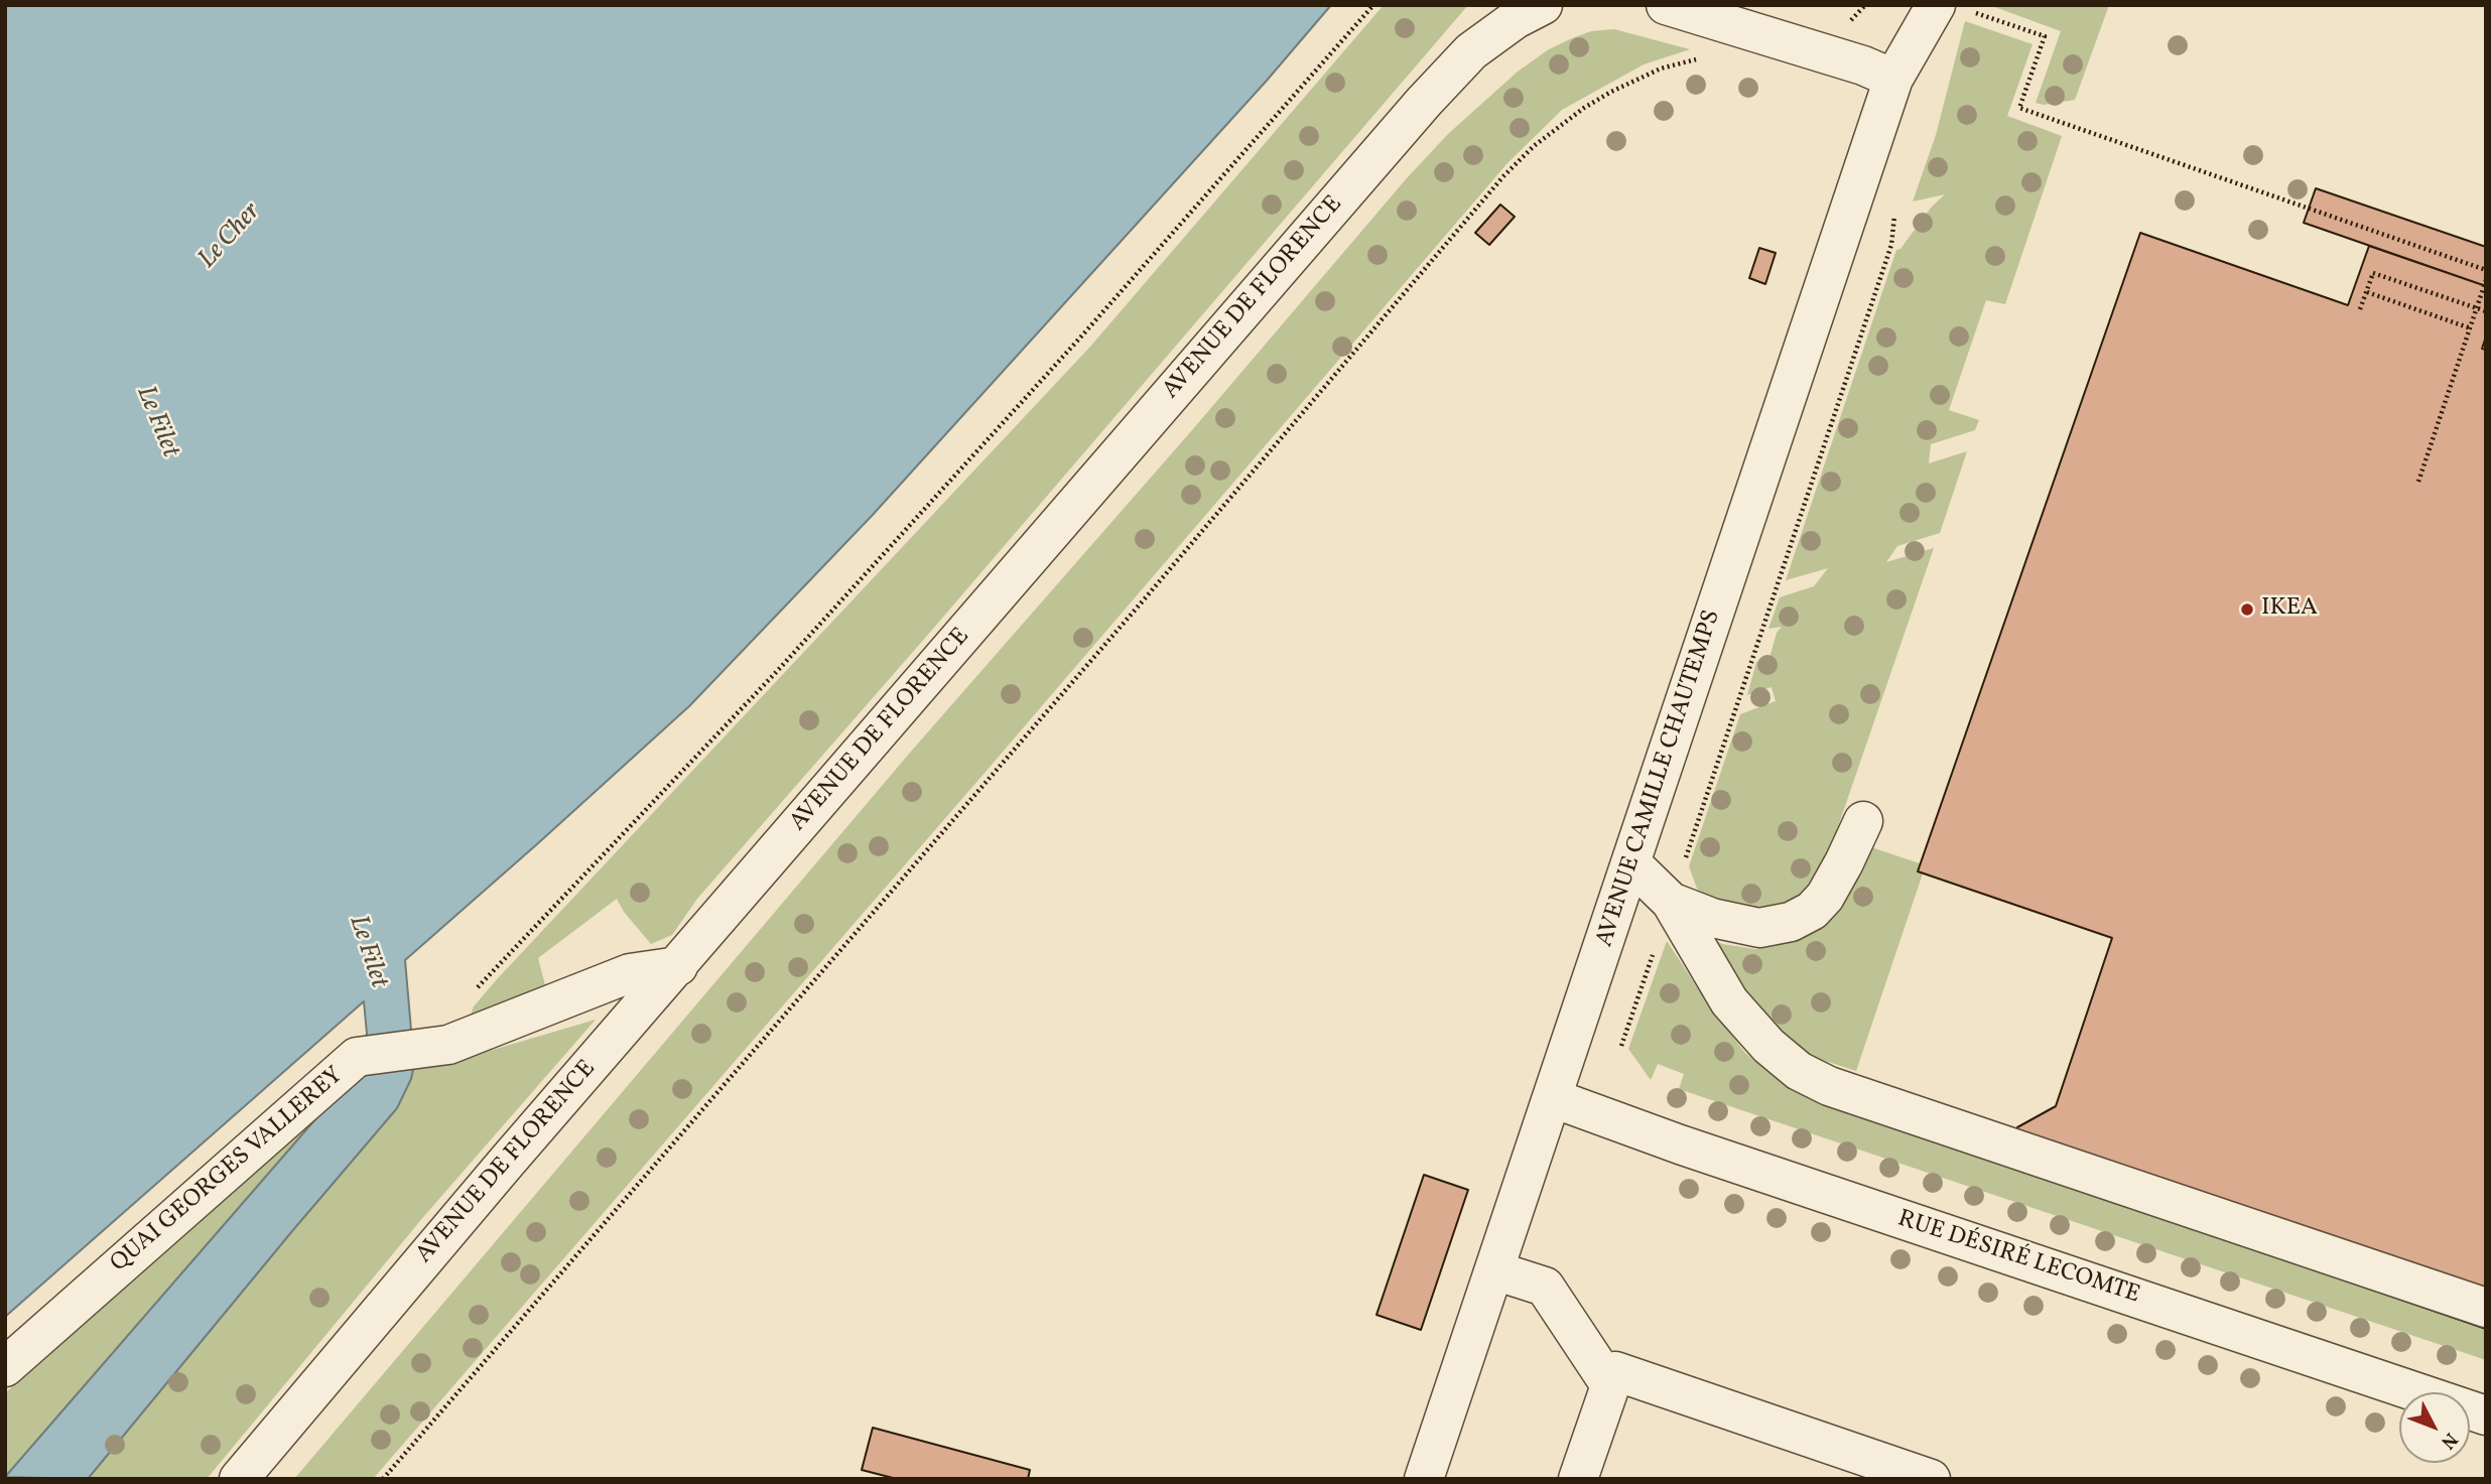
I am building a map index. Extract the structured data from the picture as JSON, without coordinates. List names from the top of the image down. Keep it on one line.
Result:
{"streets":{"street":["AVENUE DE FLORENCE","AVENUE CAMILLE CHAUTEMPS","QUAI GEORGES VALLEREY","RUE DÉSIRÉ LECOMTE"]},"crossings":[["AVENUE DE FLORENCE","QUAI GEORGES VALLEREY"],["AVENUE CAMILLE CHAUTEMPS","RUE DÉSIRÉ LECOMTE"]],"water":["Le Cher","Le Filet"],"places":["IKEA"],"north":"bottom right"}
